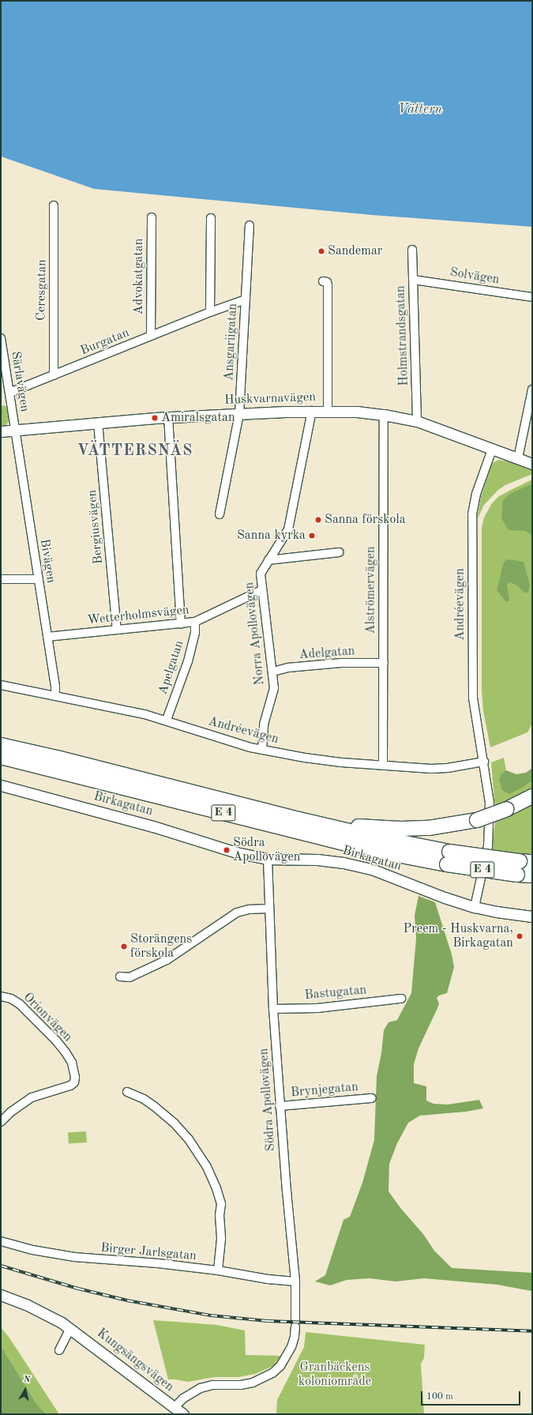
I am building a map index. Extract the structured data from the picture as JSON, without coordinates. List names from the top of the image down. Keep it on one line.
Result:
{"streets":{"highway":["E 4"],"street":["Advokatgatan","Solvägen","Ceresgatan","Holmstrandsgatan","Burgatan","Ansgariigatan","Särlavägen","Huskvarnavägen","Bergiusvägen","Bivägen","Alströmervägen","Andréevägen","Wetterholmsvägen","Norra Apollovägen","Adelgatan","Apelgatan","Birkagatan","Bastugatan","Orionvägen","Brynjegatan","Södra Apollovägen","Birger Jarlsgatan","Kungsängsvägen"]},"crossings":[["Advokatgatan","Burgatan"],["Solvägen","Holmstrandsgatan"],["Ceresgatan","Burgatan"],["Holmstrandsgatan","Huskvarnavägen"],["Burgatan","Ansgariigatan"],["Burgatan","Särlavägen"],["Ansgariigatan","Huskvarnavägen"],["Särlavägen","Huskvarnavägen"],["Särlavägen","Bivägen"],["Huskvarnavägen","Bergiusvägen"],["Huskvarnavägen","Bivägen"],["Huskvarnavägen","Alströmervägen"],["Huskvarnavägen","Andréevägen"],["Huskvarnavägen","Norra Apollovägen"],["Bergiusvägen","Wetterholmsvägen"],["Bivägen","Andréevägen"],["Bivägen","Wetterholmsvägen"],["Alströmervägen","Andréevägen"],["Alströmervägen","Adelgatan"],["Andréevägen","Norra Apollovägen"],["Andréevägen","Apelgatan"],["Andréevägen","Birkagatan"],["Wetterholmsvägen","Norra Apollovägen"],["Wetterholmsvägen","Apelgatan"],["Norra Apollovägen","Adelgatan"],["Birkagatan","Södra Apollovägen"],["Bastugatan","Södra Apollovägen"],["Brynjegatan","Södra Apollovägen"],["Södra Apollovägen","Birger Jarlsgatan"],["Södra Apollovägen","Kungsängsvägen"]],"districts":["VÄTTERSNÄS"],"water":["Vättern"],"parks":["Granbäckens koloniområde"],"places":["Sandemar","Amiralsgatan","Sanna förskola","Sanna kyrka","Södra Apollovägen","Preem - Huskvarna, Birkagatan","Storängens förskola"],"scale_bar":"100 m","north":"top"}
